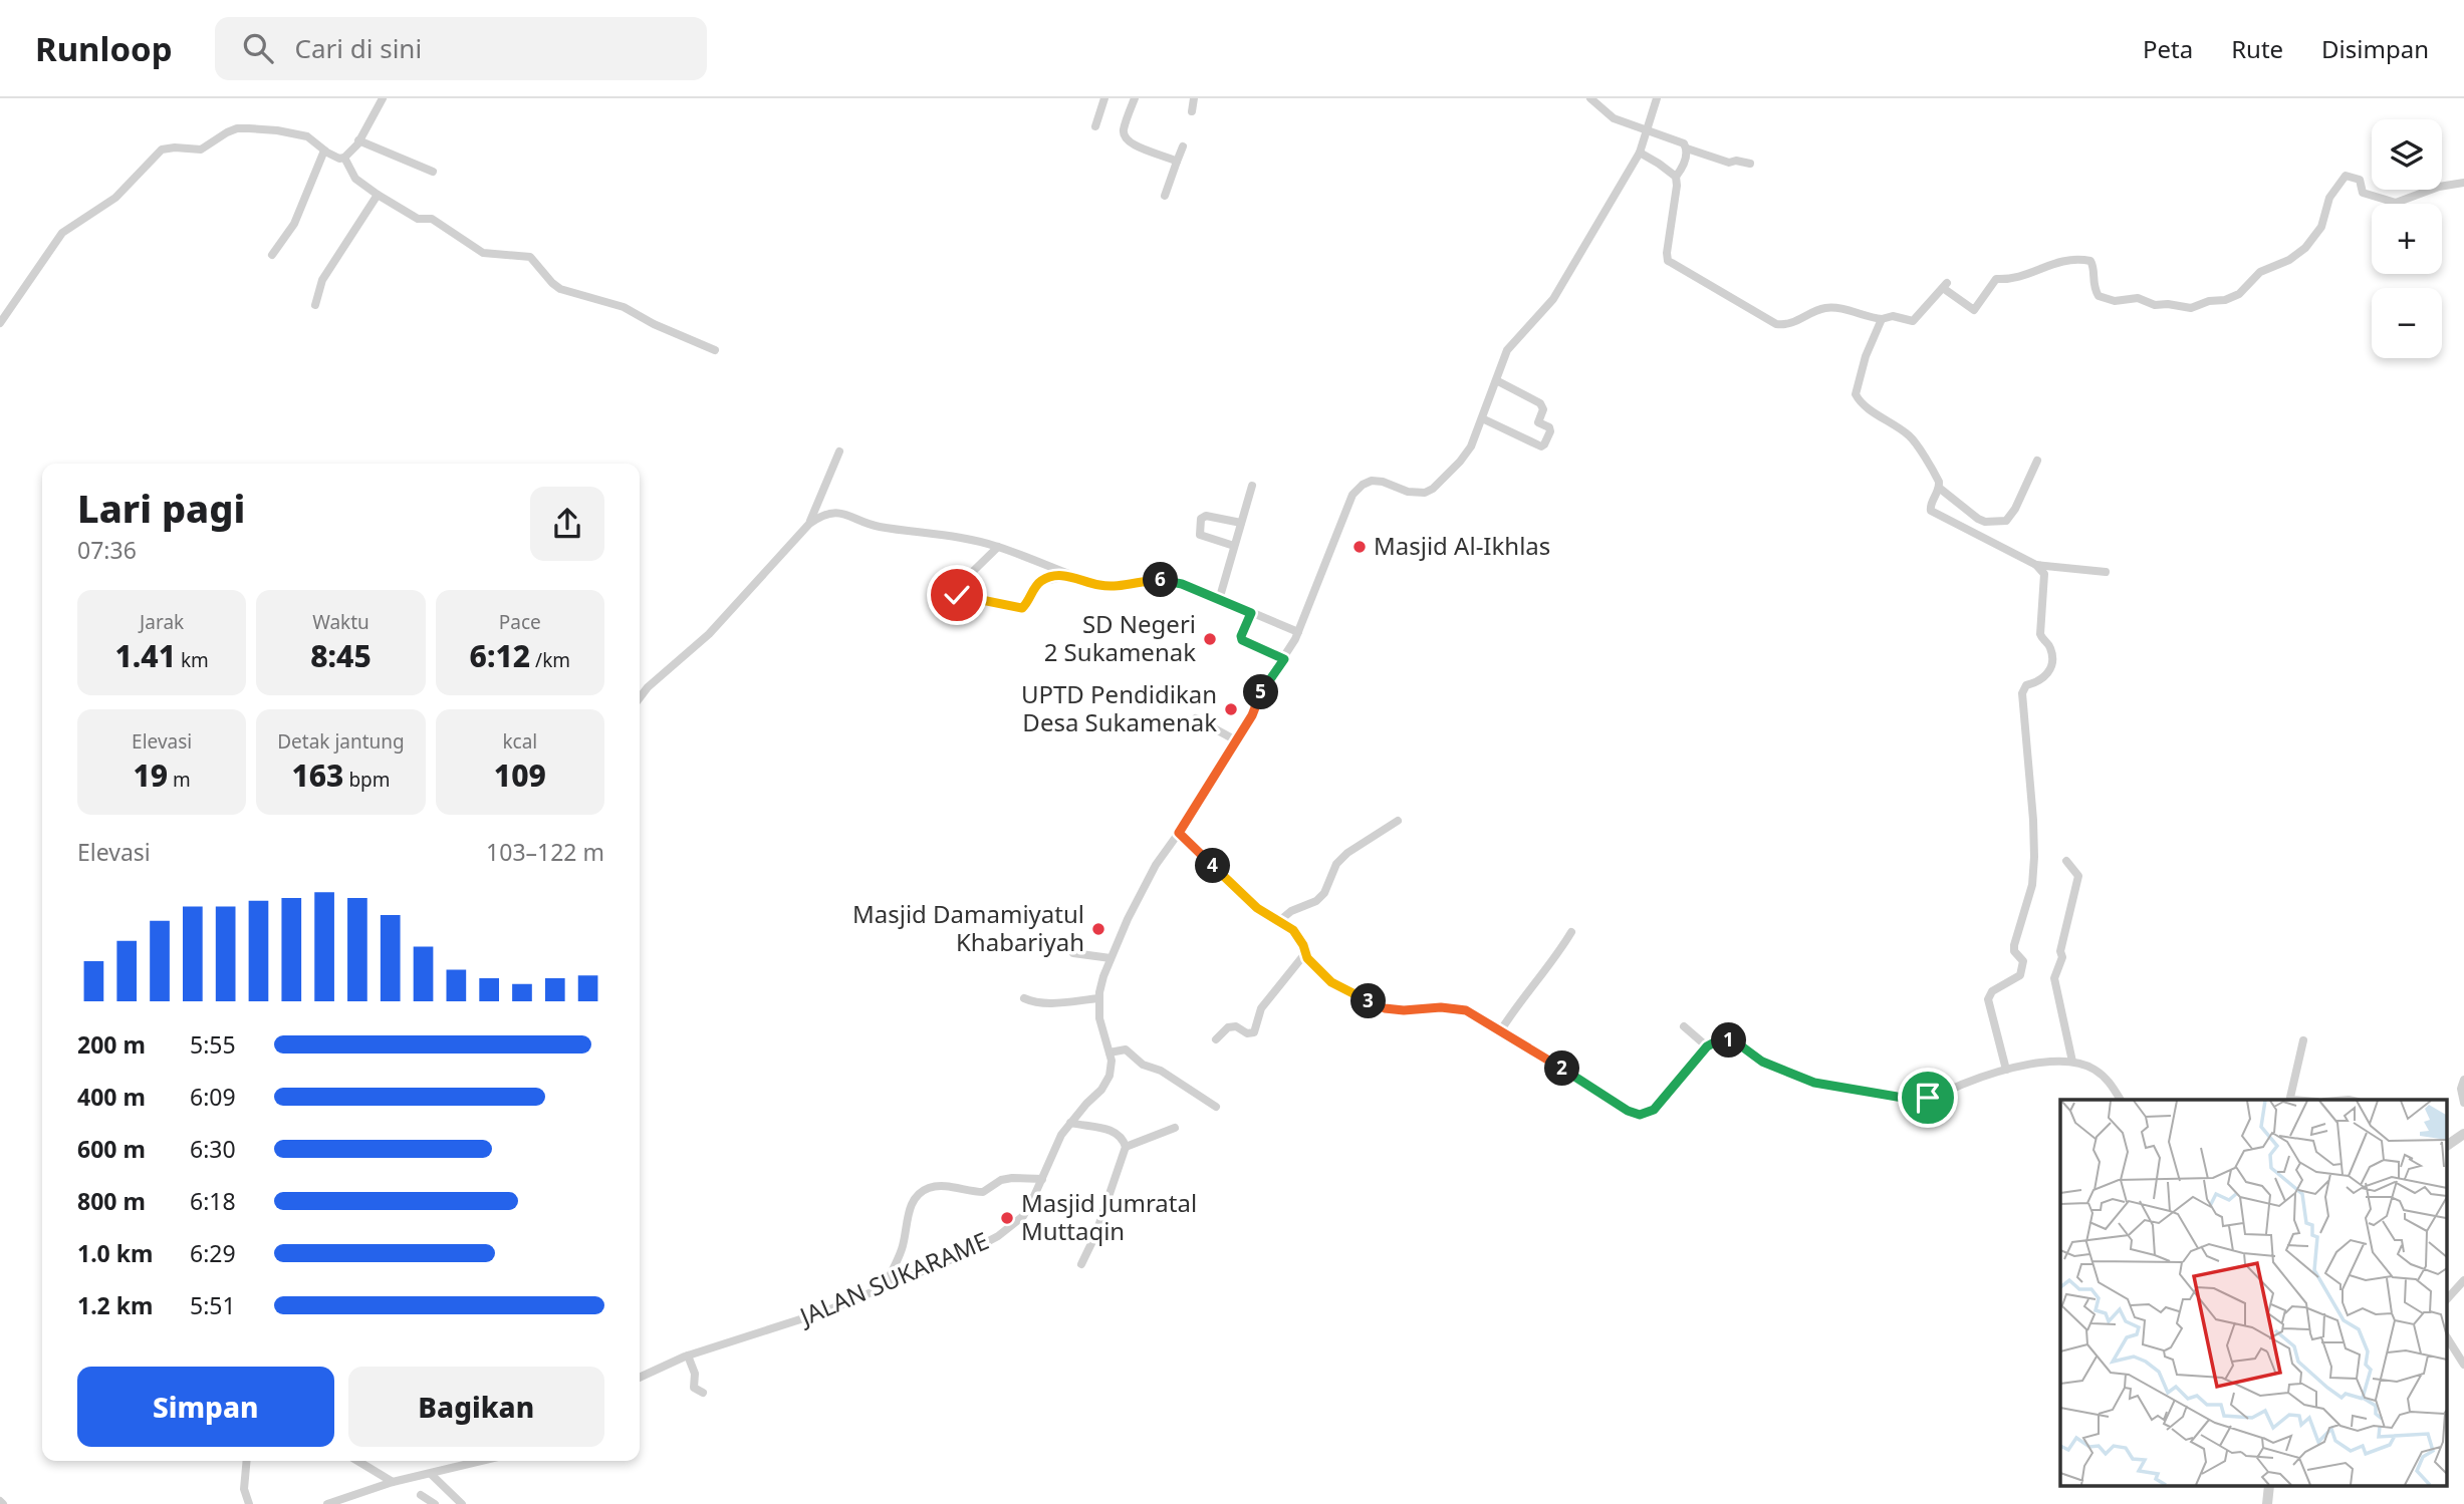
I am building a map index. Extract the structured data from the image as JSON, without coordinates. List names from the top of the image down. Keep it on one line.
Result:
{"streets":{"street":["JALAN SUKARAME"]},"places":["Masjid Al-Ikhlas","SD Negeri 2 Sukamenak","UPTD Pendidikan Desa Sukamenak","Masjid Damamiyatul Khabariyah","Masjid Jumratal Muttaqin"],"page":{"header":"Runloop","search":"Cari di sini","nav":["Peta","Rute","Disimpan"],"map_buttons":["+","−"],"heading":["Lari pagi","07:36"],"pins":["6","5","4","3","1","2"],"stats":[["Jarak","1.41 km"],["Waktu","8:45"],["Pace","6:12 /km"],["Elevasi","19 m"],["Detak jantung","163 bpm"],["kcal","109"]],"chart":["Elevasi","103–122 m"],"list":[{"name":"200 m","note":"5:55"},{"name":"400 m","note":"6:09"},{"name":"600 m","note":"6:30"},{"name":"800 m","note":"6:18"},{"name":"1.0 km","note":"6:29"},{"name":"1.2 km","note":"5:51"}],"buttons":["Simpan","Bagikan"]}}
